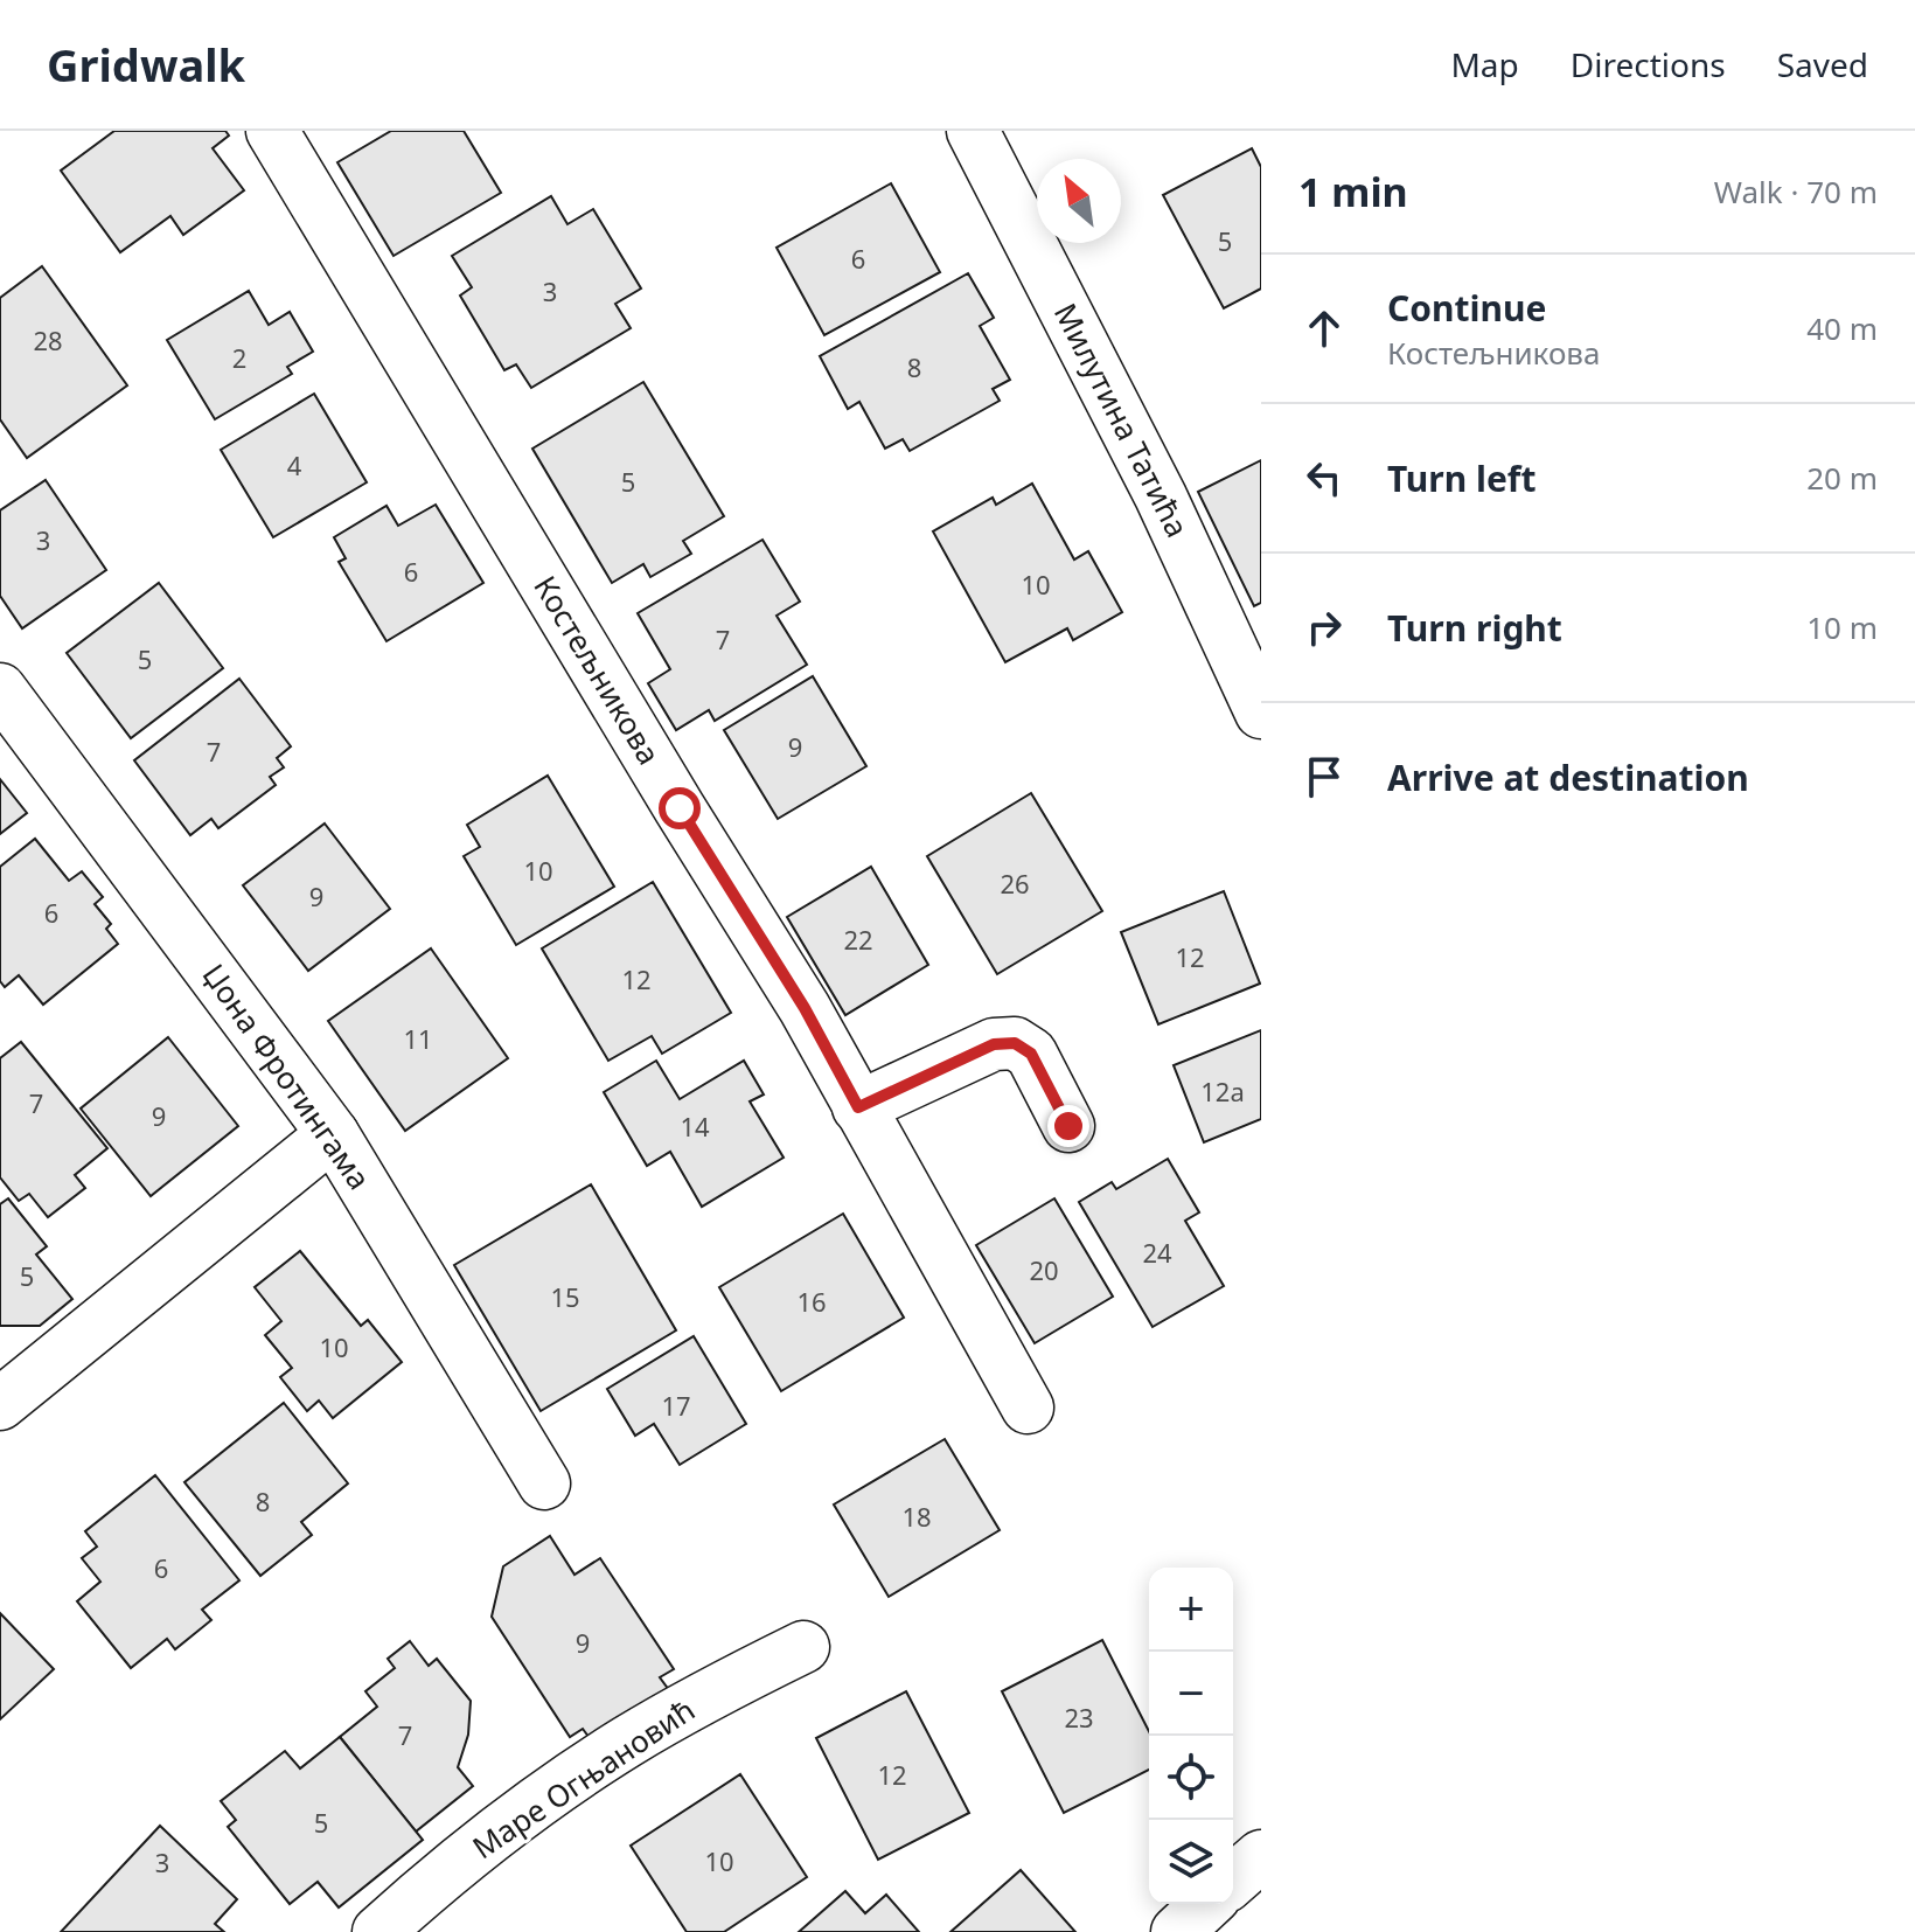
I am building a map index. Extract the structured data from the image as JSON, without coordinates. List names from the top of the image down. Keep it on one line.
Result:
{"streets":{"street":["Милутина Татића","Костељникова","Џона Фротингама","Маре Огњановић"]},"house_numbers":["5","6","3","28","2","8","4","5","3","6","10","7","5","9","7","10","26","9","6","22","12","12","11","12a","7","9","14","24","20","5","15","16","10","17","8","18","6","9","23","7","12","5","10","3"],"north":"top left","page":{"header":"Gridwalk","nav":["Map","Directions","Saved"],"heading":["1 min","Walk · 70 m"],"list":[["Continue","Костељникова","40 m"],["Turn left","20 m"],["Turn right","10 m"],"Arrive at destination"],"map_buttons":["+","−"]}}
